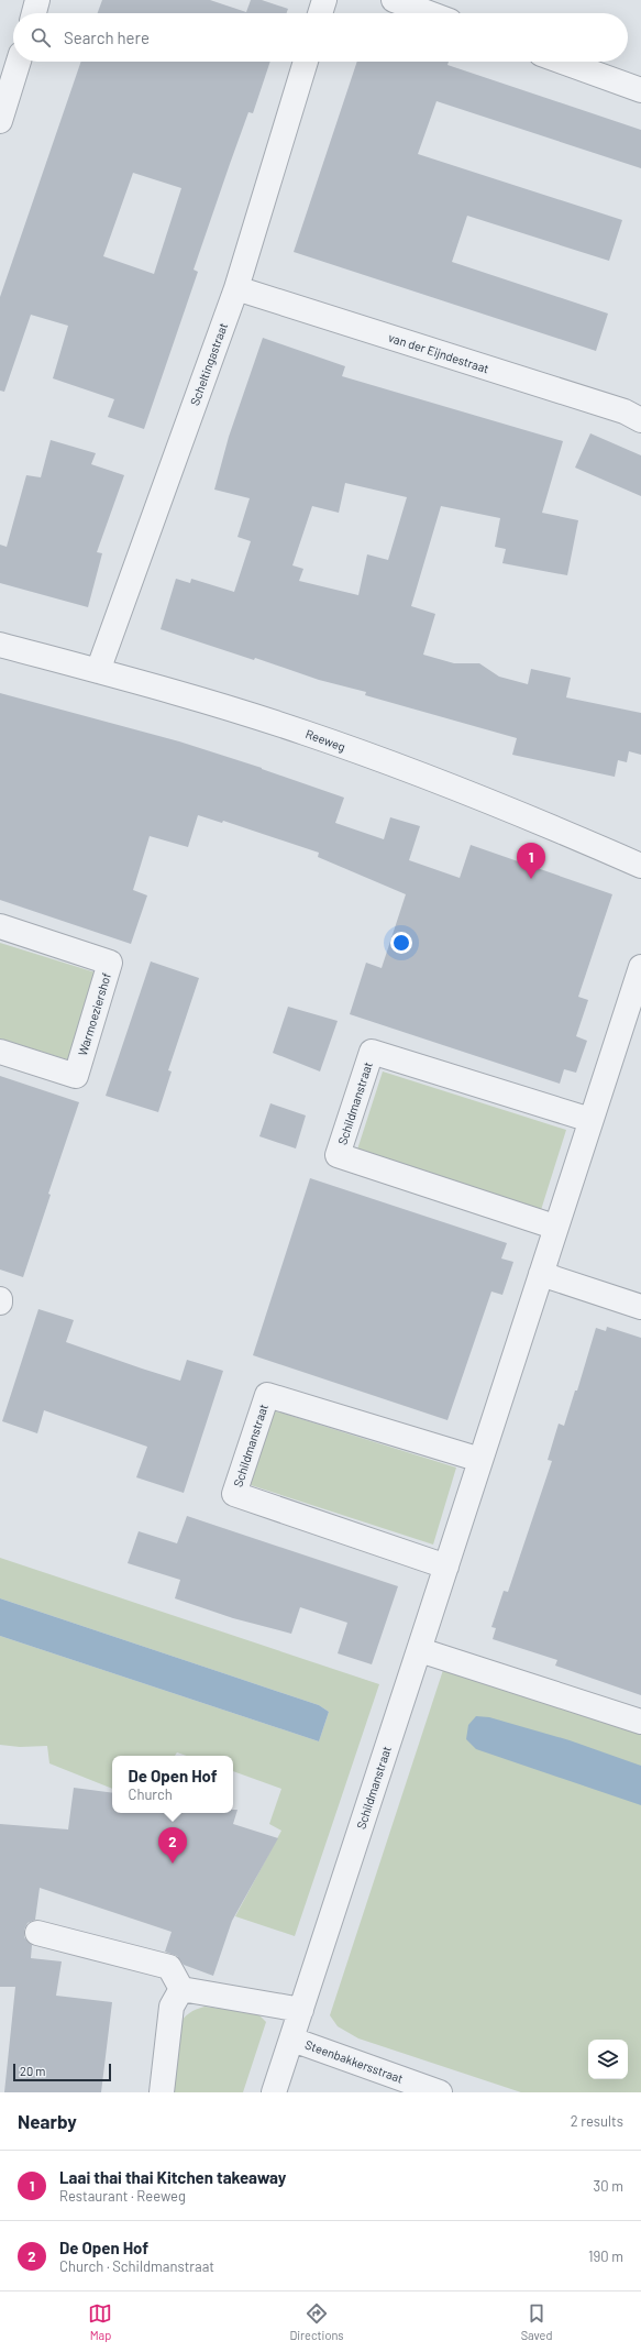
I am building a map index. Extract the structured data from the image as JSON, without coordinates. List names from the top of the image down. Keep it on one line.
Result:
{"streets":{"street":["van der Eijndestraat","Scheltingastraat","Reeweg","Warmoeziershof","Schildmanstraat","Steenbakkersstraat"]},"crossings":[["van der Eijndestraat","Scheltingastraat"],["Scheltingastraat","Reeweg"],["Schildmanstraat","Steenbakkersstraat"]],"scale_bar":"20 m","page":{"search":"Search here","pins":["1","2"],"popup":["De Open Hof","Church"],"scale":"20 m","heading":["Nearby","2 results"],"list":[{"mark":"1","name":"Laai thai thai Kitchen takeaway","note":"Restaurant · Reeweg","value":"30 m"},{"mark":"2","name":"De Open Hof","note":"Church · Schildmanstraat","value":"190 m"}],"nav":["Map","Directions","Saved"]}}
